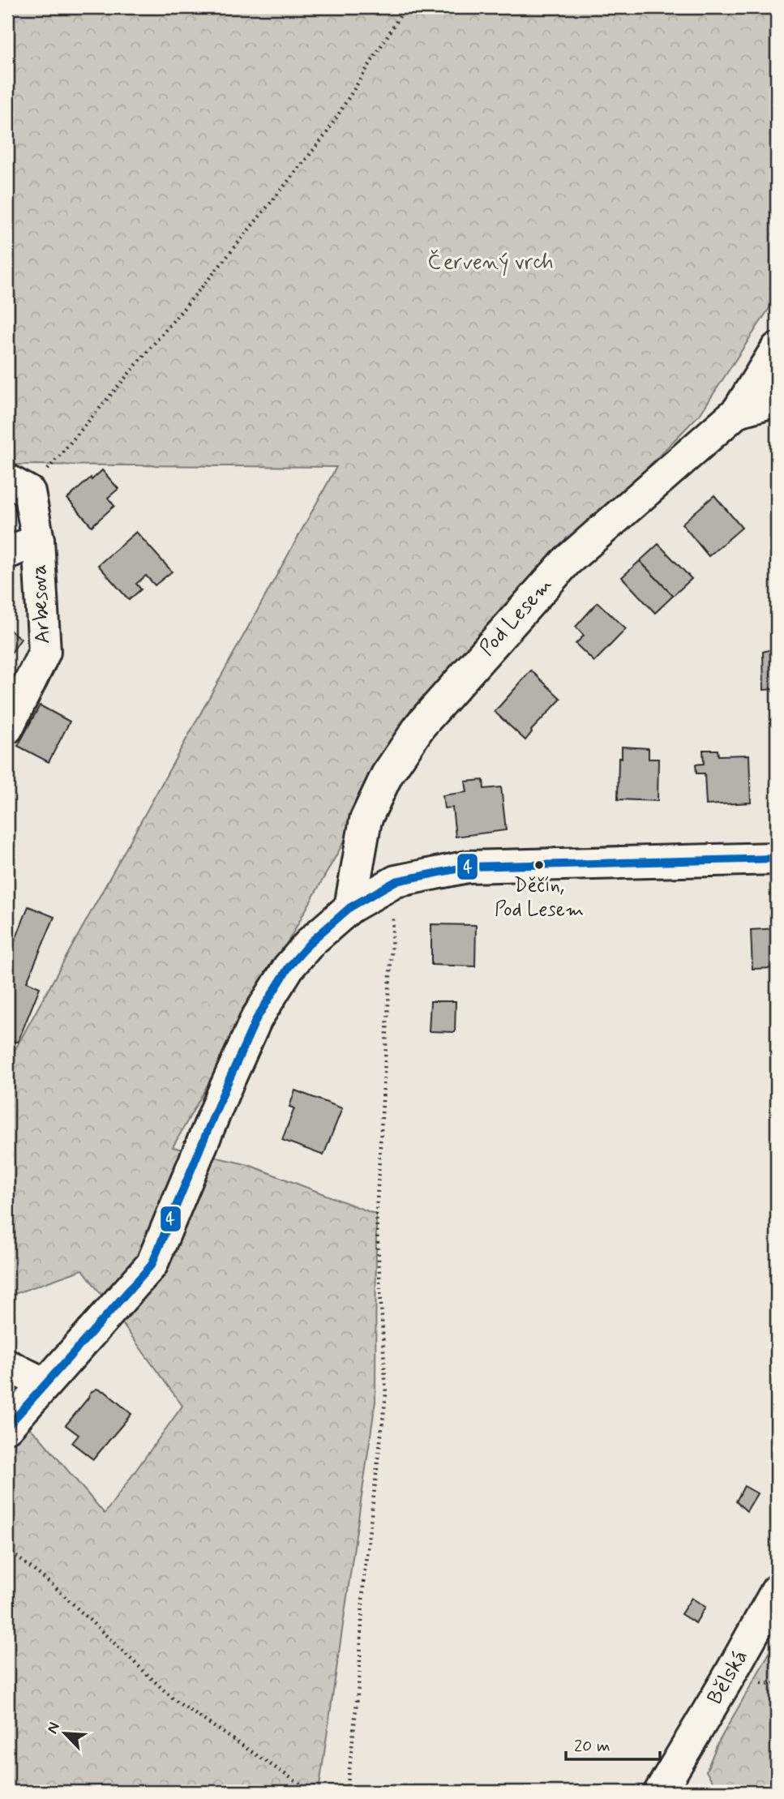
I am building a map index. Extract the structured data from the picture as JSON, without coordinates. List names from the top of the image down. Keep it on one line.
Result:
{"streets":{"street":["Arbesova","Pod Lesem","Bělská"]},"parks":["Červený vrch"],"places":["Děčín, Pod Lesem"],"lines":["transit line 4"],"scale_bar":"20 m","north":"top left"}
